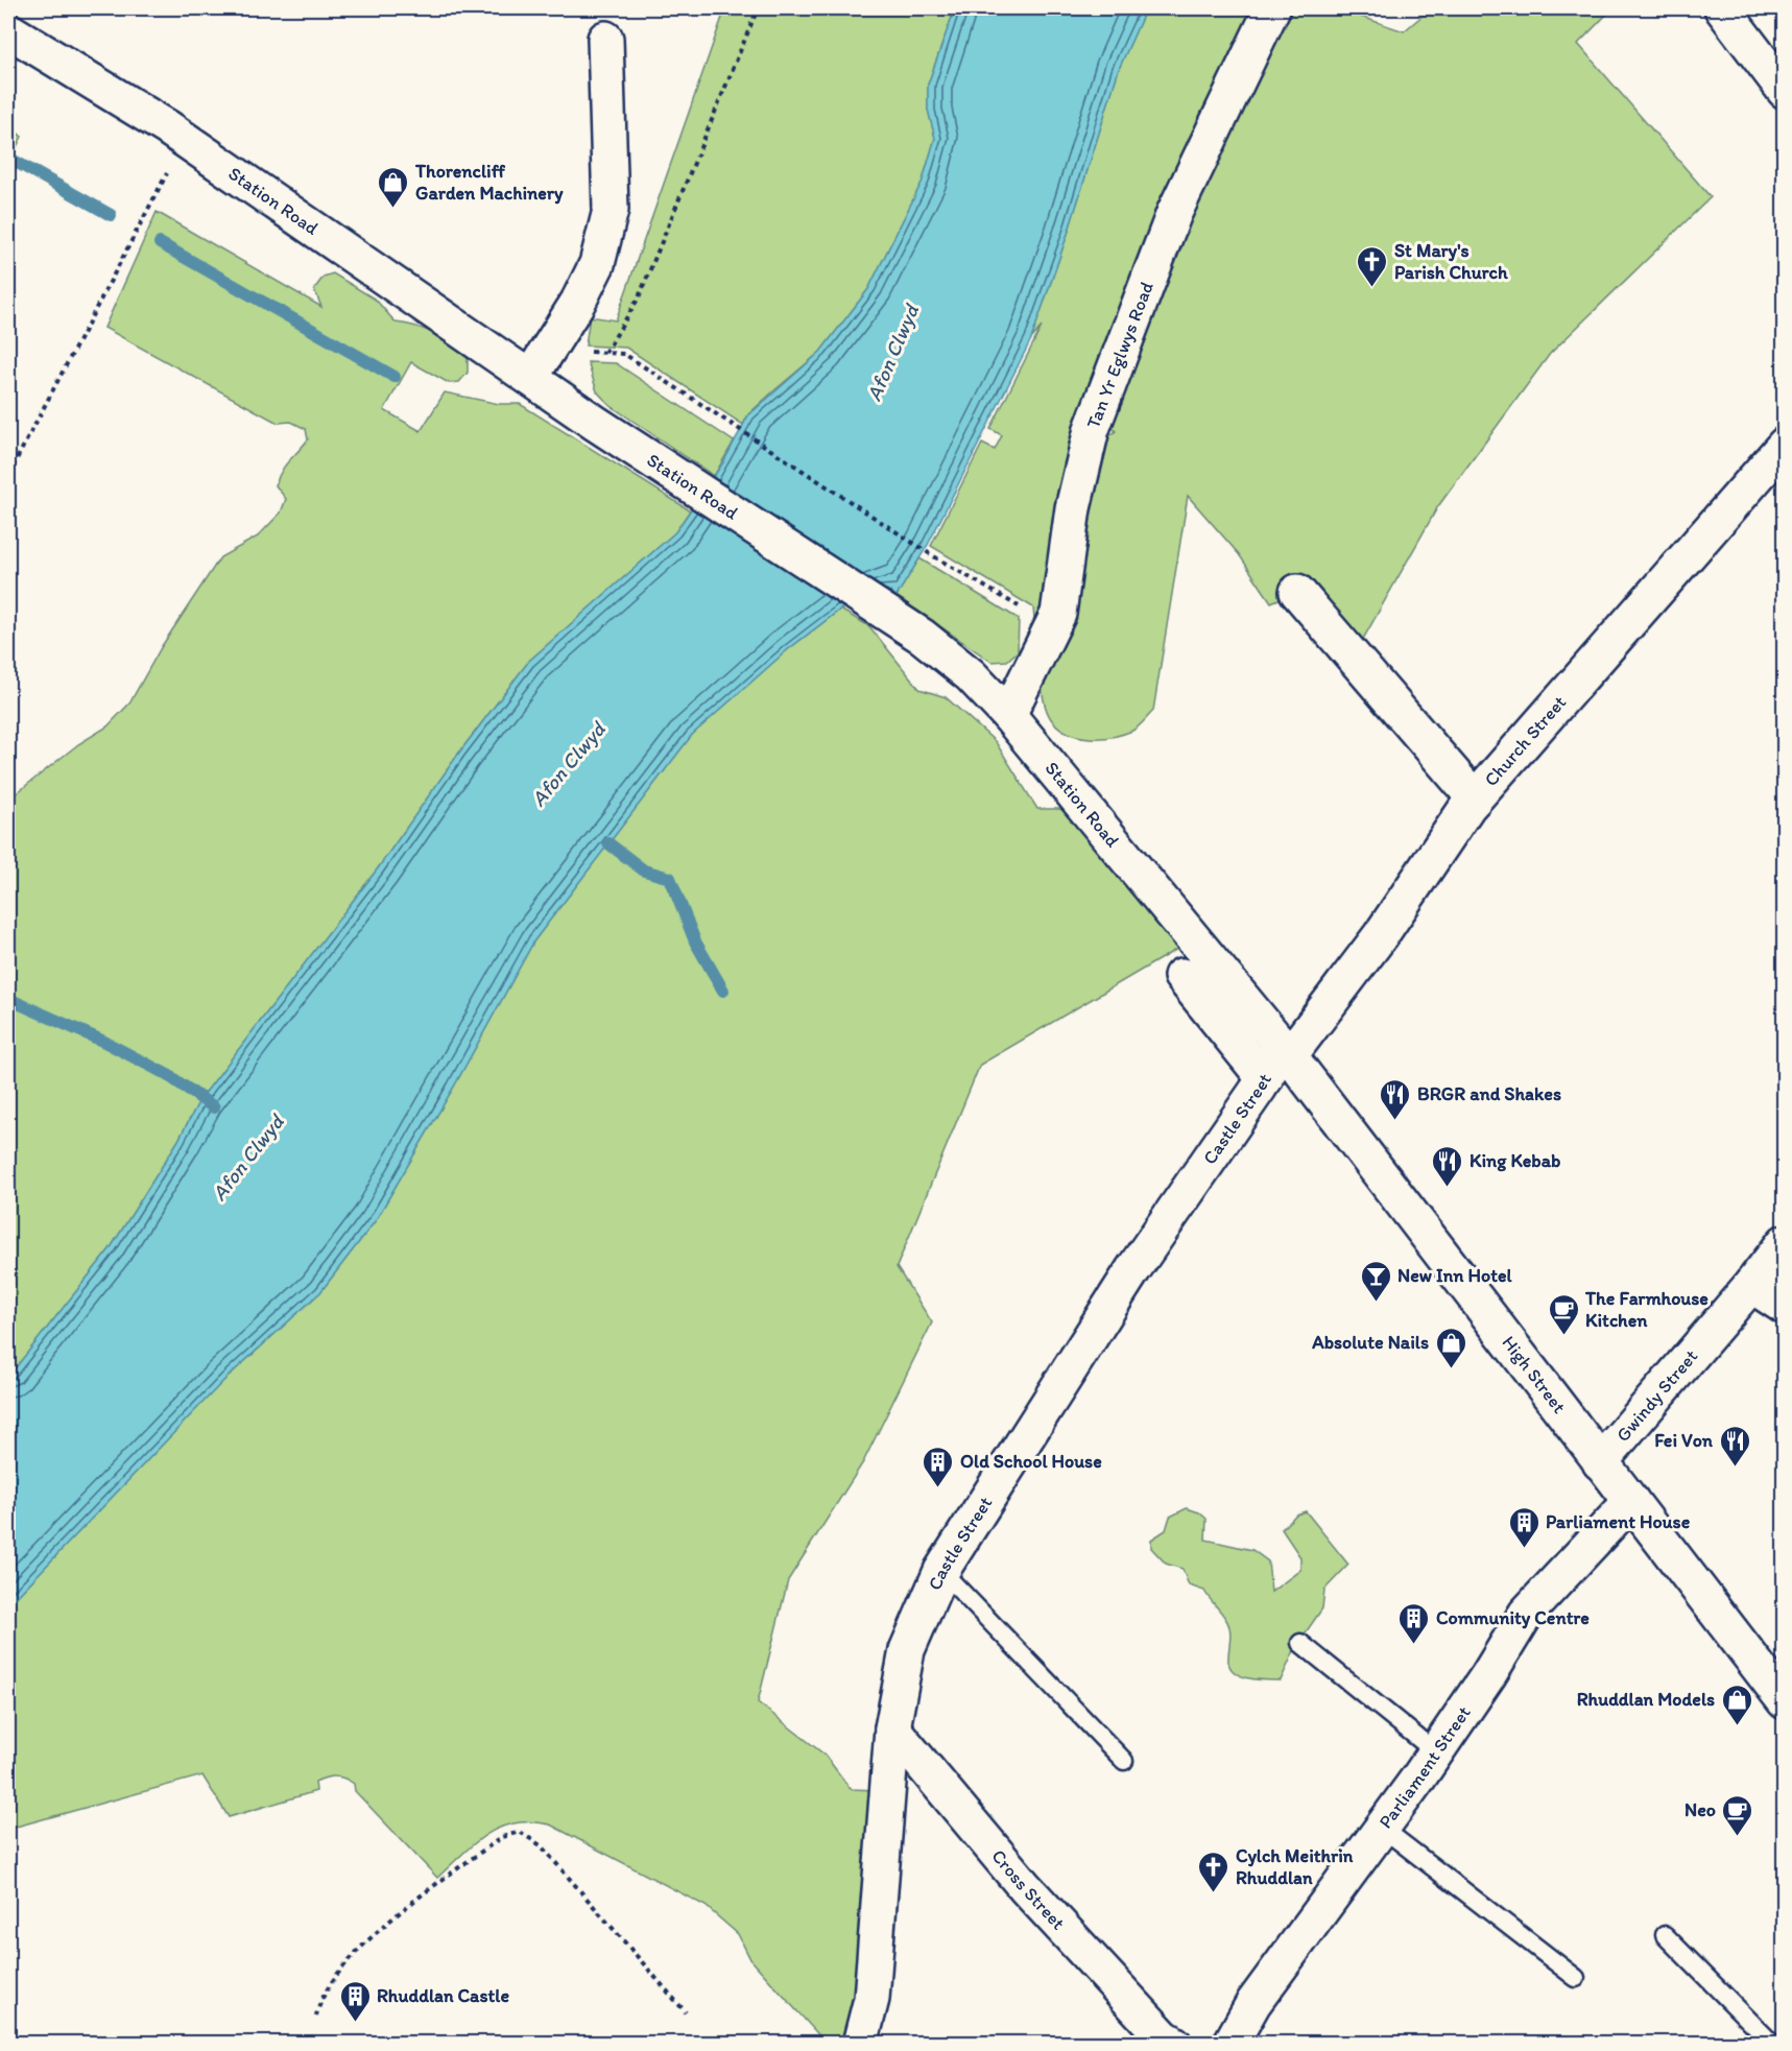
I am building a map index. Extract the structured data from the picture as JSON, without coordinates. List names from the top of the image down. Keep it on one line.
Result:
{"streets":{"street":["Station Road","Tan Yr Eglwys Road","Church Street","Castle Street","High Street","Gwindy Street","Parliament Street","Cross Street"]},"crossings":[["Station Road","Tan Yr Eglwys Road"],["Station Road","Church Street"],["Station Road","Castle Street"],["Station Road","High Street"],["Church Street","Castle Street"],["Church Street","High Street"],["Castle Street","High Street"],["Castle Street","Cross Street"],["High Street","Gwindy Street"],["High Street","Parliament Street"]],"water":["Afon Clwyd"],"places":{"shop":["Thorencliff Garden Machinery","Absolute Nails","Rhuddlan Models"],"church":["St Mary's Parish Church","Cylch Meithrin Rhuddlan"],"restaurant":["BRGR and Shakes","King Kebab","Fei Von"],"bar":["New Inn Hotel"],"cafe":["The Farmhouse Kitchen","Neo"],"building":["Old School House","Parliament House","Community Centre","Rhuddlan Castle"]}}
